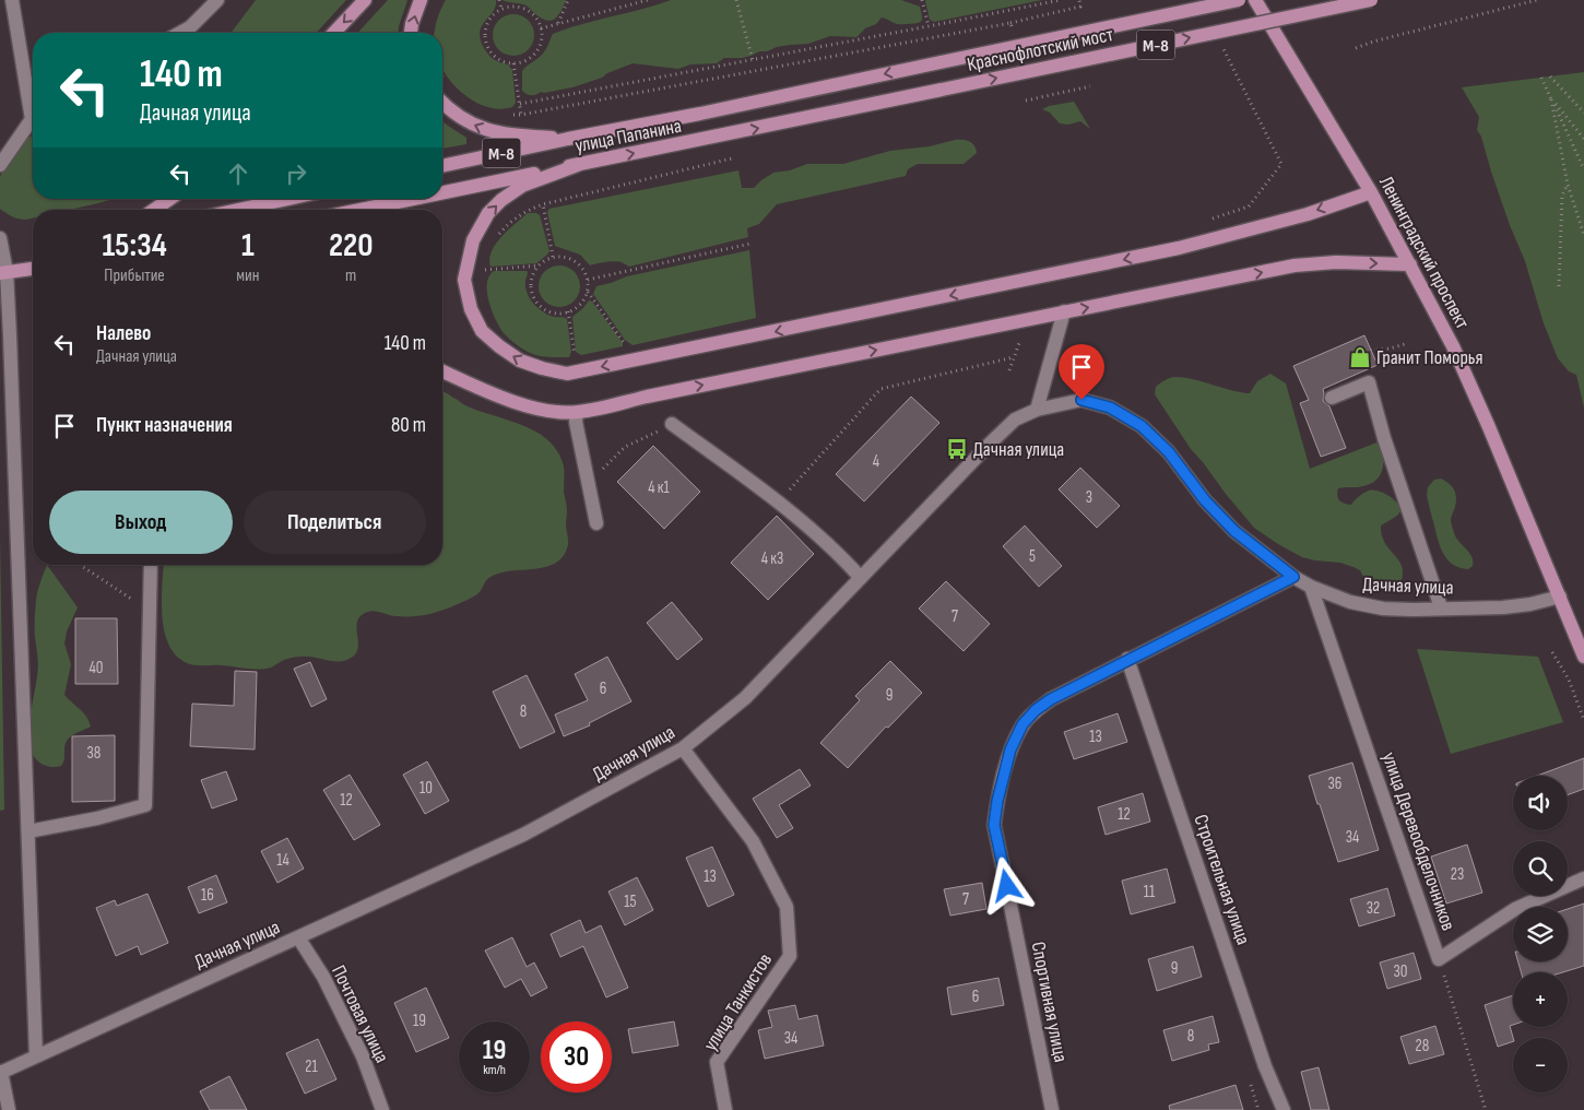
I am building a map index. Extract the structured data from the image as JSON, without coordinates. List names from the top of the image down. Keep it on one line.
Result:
{"streets":{"main road":["М-8","Краснофлотский мост","улица Папанина","Ленинградский проспект"],"street":["Дачная улица","улица Деревообделочников","Строительная улица","улица Танкистов","Спортивная улица","Почтовая улица"]},"crossings":[["Краснофлотский мост","улица Папанина"],["Ленинградский проспект","Дачная улица"],["Дачная улица","улица Деревообделочников"],["Дачная улица","улица Танкистов"],["Дачная улица","Спортивная улица"],["Дачная улица","Почтовая улица"],["Строительная улица","Спортивная улица"]],"places":{"shop":["Гранит Поморья"],"bus stop":["Дачная улица"]},"house_numbers":["4","4 к1","3","5","4 к3","7","40","6","9","8","13","38","36","10","12","12","34","14","23","13","11","16","7","15","32","9","30","6","19","8","34","28","21"],"page":{"turn":["140 m","Дачная улица"],"eta":["15:34","Прибытие","1","мин","220","m"],"list":[{"name":"Налево","note":"Дачная улица","value":"140 m"},{"name":"Пункт назначения","value":"80 m"}],"buttons":["Выход","Поделиться"],"map_buttons":["+","−"],"speed":"19 km/h","limit":"30"}}
